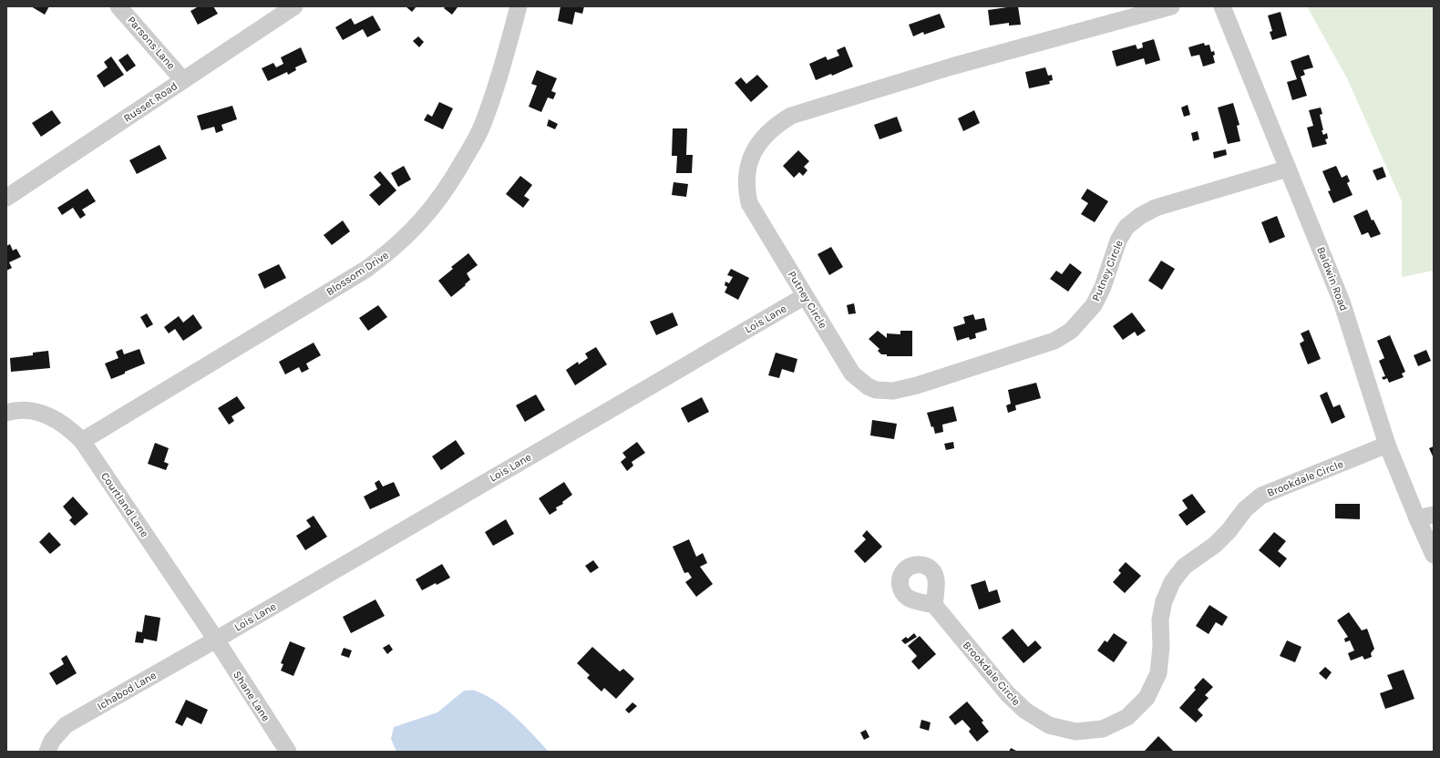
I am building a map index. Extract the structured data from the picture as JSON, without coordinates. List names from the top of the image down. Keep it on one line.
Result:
{"streets":{"street":["Parsons Lane","Russet Road","Putney Circle","Blossom Drive","Baldwin Road","Lois Lane","Brookdale Circle","Courtland Lane","Ichabod Lane","Shane Lane"]},"crossings":[["Parsons Lane","Russet Road"],["Putney Circle","Baldwin Road"],["Putney Circle","Lois Lane"],["Blossom Drive","Courtland Lane"],["Baldwin Road","Brookdale Circle"],["Lois Lane","Courtland Lane"],["Lois Lane","Ichabod Lane"],["Lois Lane","Shane Lane"],["Courtland Lane","Ichabod Lane"],["Courtland Lane","Shane Lane"],["Ichabod Lane","Shane Lane"]]}
